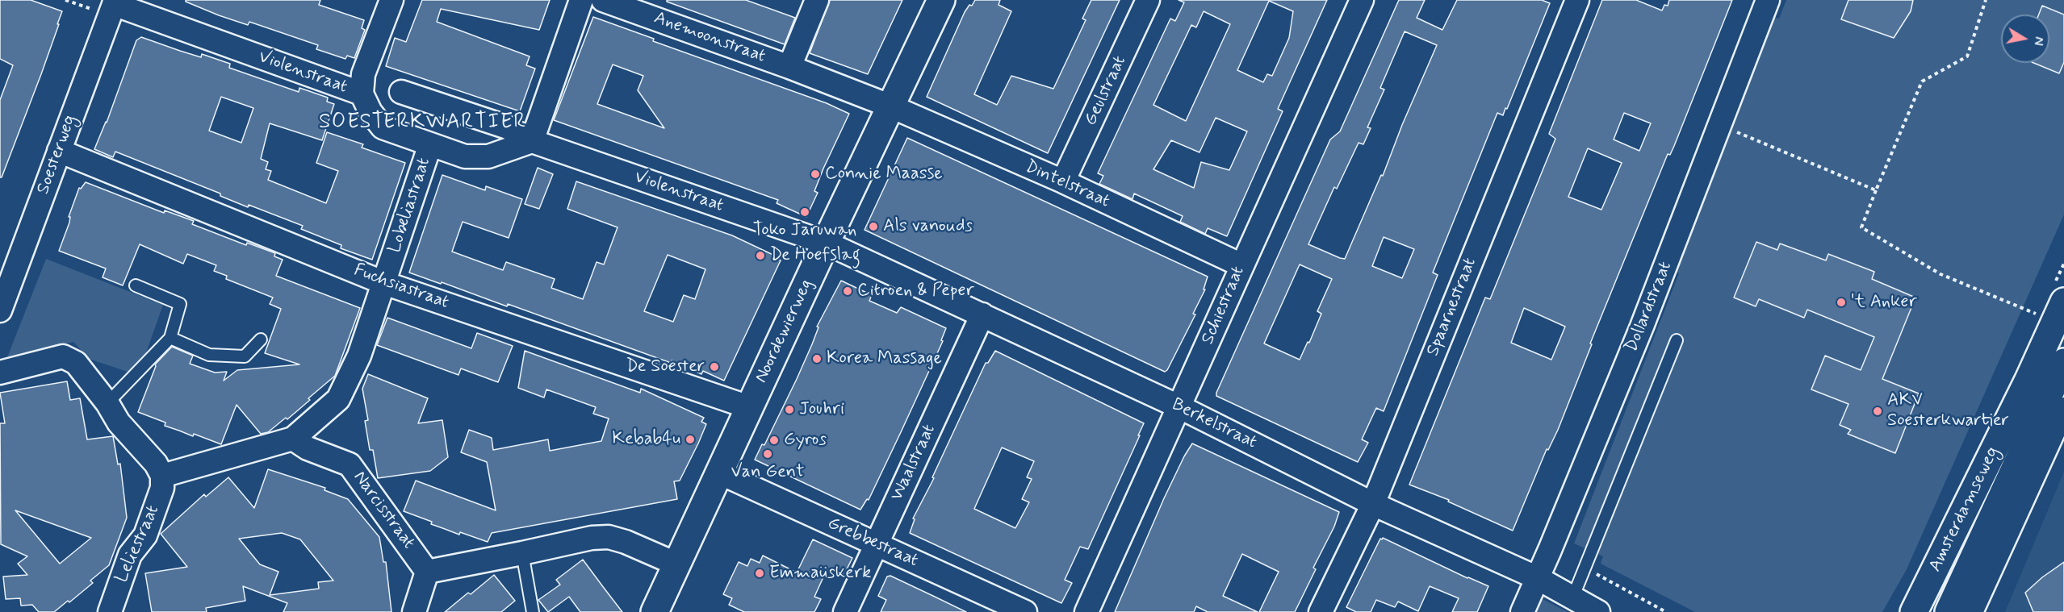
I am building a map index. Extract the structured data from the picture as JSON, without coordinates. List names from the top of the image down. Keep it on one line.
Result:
{"streets":{"street":["Anemoonstraat","Violenstraat","Geulstraat","Soesterweg","Dintelstraat","Lobeliastraat","Fuchsiastraat","Schiestraat","Spaarnestraat","Dollardstraat","Noordewierweg","Berkelstraat","Waalstraat","Amsterdamseweg","Narcisstraat","Grebbestraat","Leliestraat"]},"crossings":[["Anemoonstraat","Dintelstraat"],["Anemoonstraat","Noordewierweg"],["Violenstraat","Soesterweg"],["Violenstraat","Lobeliastraat"],["Violenstraat","Noordewierweg"],["Violenstraat","Berkelstraat"],["Geulstraat","Dintelstraat"],["Soesterweg","Fuchsiastraat"],["Dintelstraat","Schiestraat"],["Dintelstraat","Noordewierweg"],["Lobeliastraat","Fuchsiastraat"],["Lobeliastraat","Narcisstraat"],["Fuchsiastraat","Noordewierweg"],["Schiestraat","Berkelstraat"],["Spaarnestraat","Berkelstraat"],["Dollardstraat","Berkelstraat"],["Noordewierweg","Berkelstraat"],["Noordewierweg","Grebbestraat"],["Berkelstraat","Waalstraat"],["Waalstraat","Grebbestraat"]],"districts":["SOESTERKWARTIER"],"places":["Connie Maasse","Toko Jaruwan","Als vanouds","De Hoefslag","Citroen & Peper","'t Anker","Korea Massage","De Soester","Jouhri","AKV Soesterkwartier","Kebab4u","Gyros","Van Gent","Emmaüskerk"],"north":"right"}
